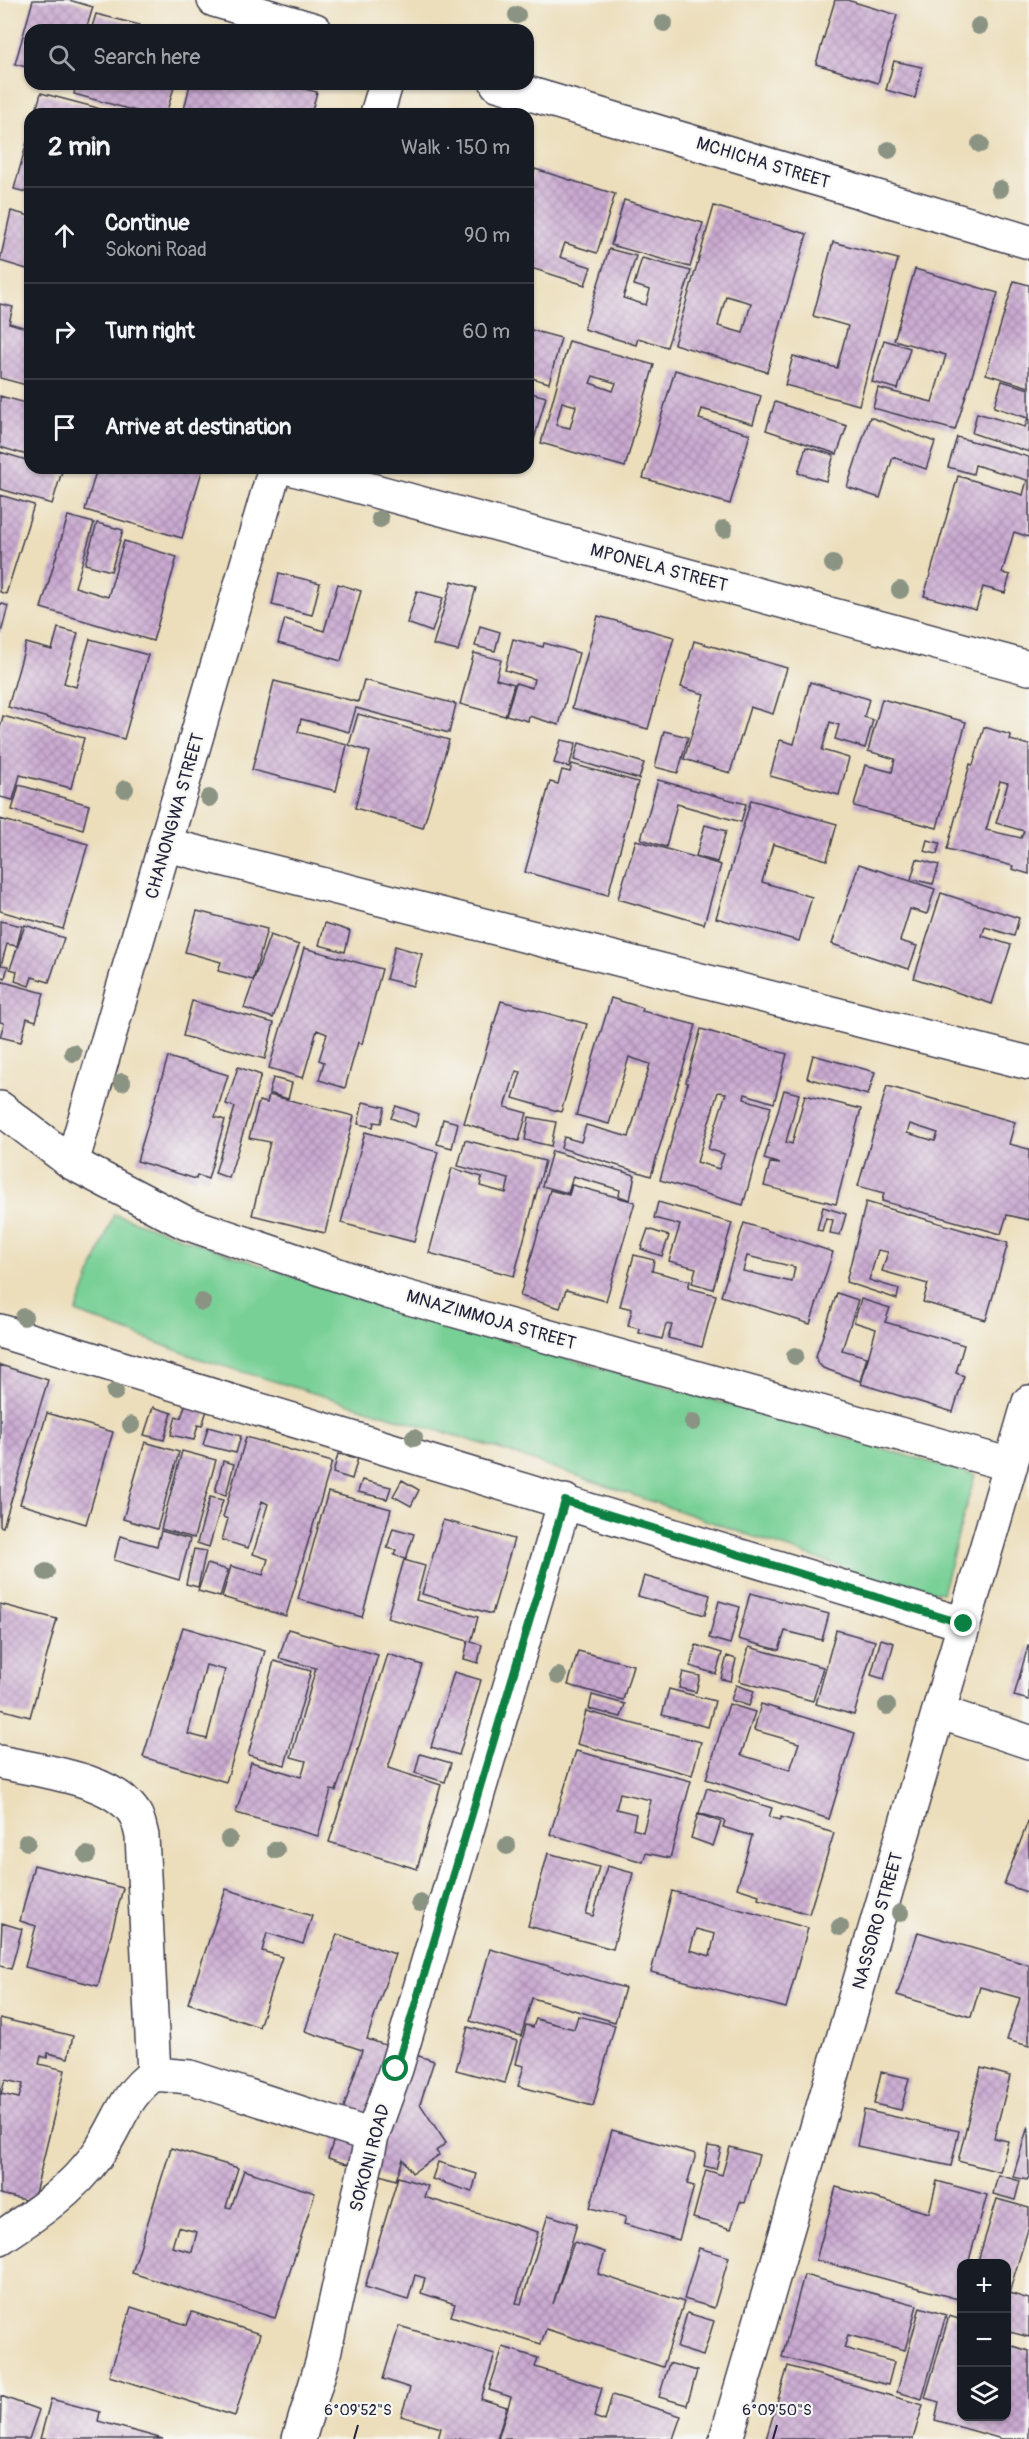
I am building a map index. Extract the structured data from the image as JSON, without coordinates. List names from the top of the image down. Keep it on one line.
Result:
{"streets":{"street":["MCHICHA STREET","MPONELA STREET","CHANONGWA STREET","MNAZIMMOJA STREET","NASSORO STREET","SOKONI ROAD"]},"crossings":[["CHANONGWA STREET","MNAZIMMOJA STREET"],["MNAZIMMOJA STREET","NASSORO STREET"]],"page":{"search":"Search here","heading":["2 min","Walk · 150 m"],"list":[["Continue","Sokoni Road","90 m"],["Turn right","60 m"],"Arrive at destination"],"map_buttons":["+","−"]},"coordinates":["6°09'52\"S","6°09'50\"S"]}
